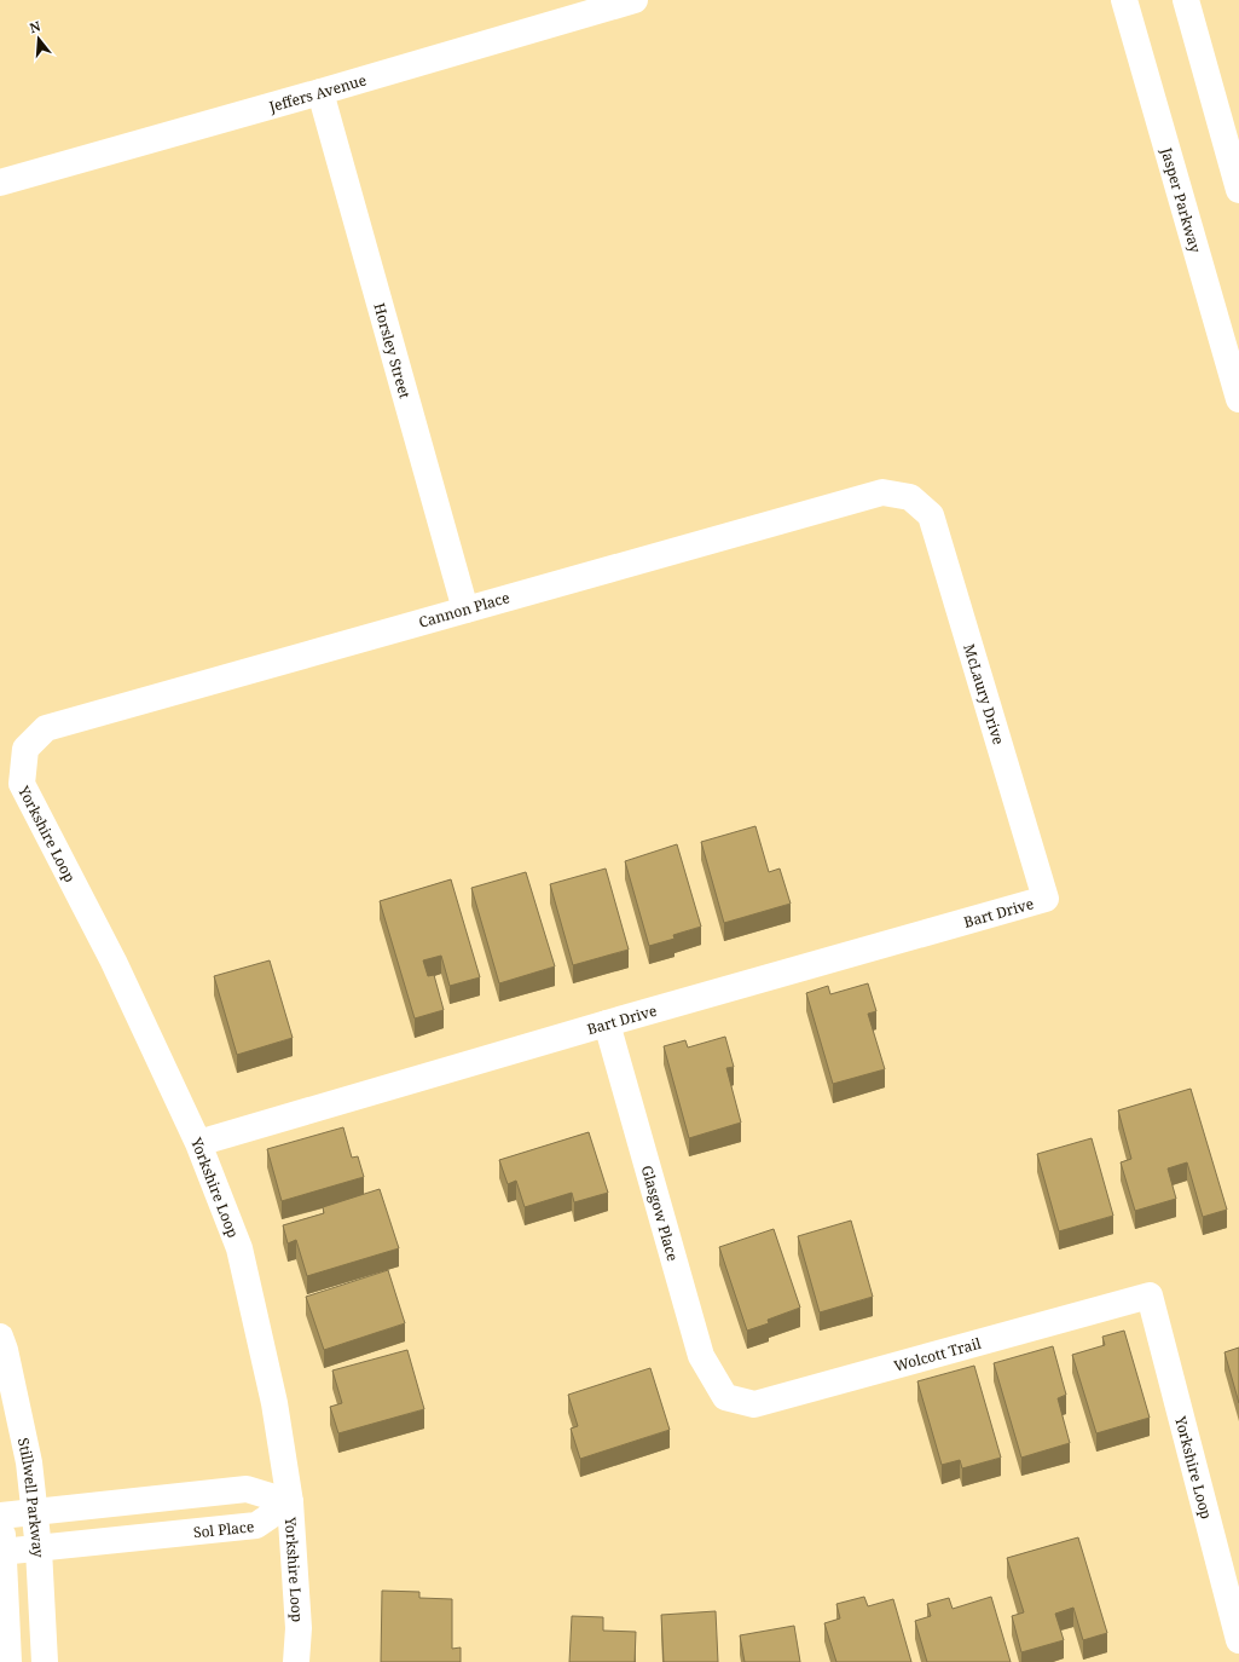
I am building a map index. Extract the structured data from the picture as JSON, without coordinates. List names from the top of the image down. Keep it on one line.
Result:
{"streets":{"street":["Jeffers Avenue","Jasper Parkway","Horsley Street","Cannon Place","McLaury Drive","Yorkshire Loop","Bart Drive","Glasgow Place","Wolcott Trail","Stillwell Parkway","Sol Place"]},"crossings":[["Jeffers Avenue","Horsley Street"],["Horsley Street","Cannon Place"],["Cannon Place","McLaury Drive"],["Cannon Place","Yorkshire Loop"],["McLaury Drive","Bart Drive"],["Yorkshire Loop","Bart Drive"],["Yorkshire Loop","Wolcott Trail"],["Yorkshire Loop","Sol Place"],["Bart Drive","Glasgow Place"],["Glasgow Place","Wolcott Trail"],["Stillwell Parkway","Sol Place"]],"north":"top"}
